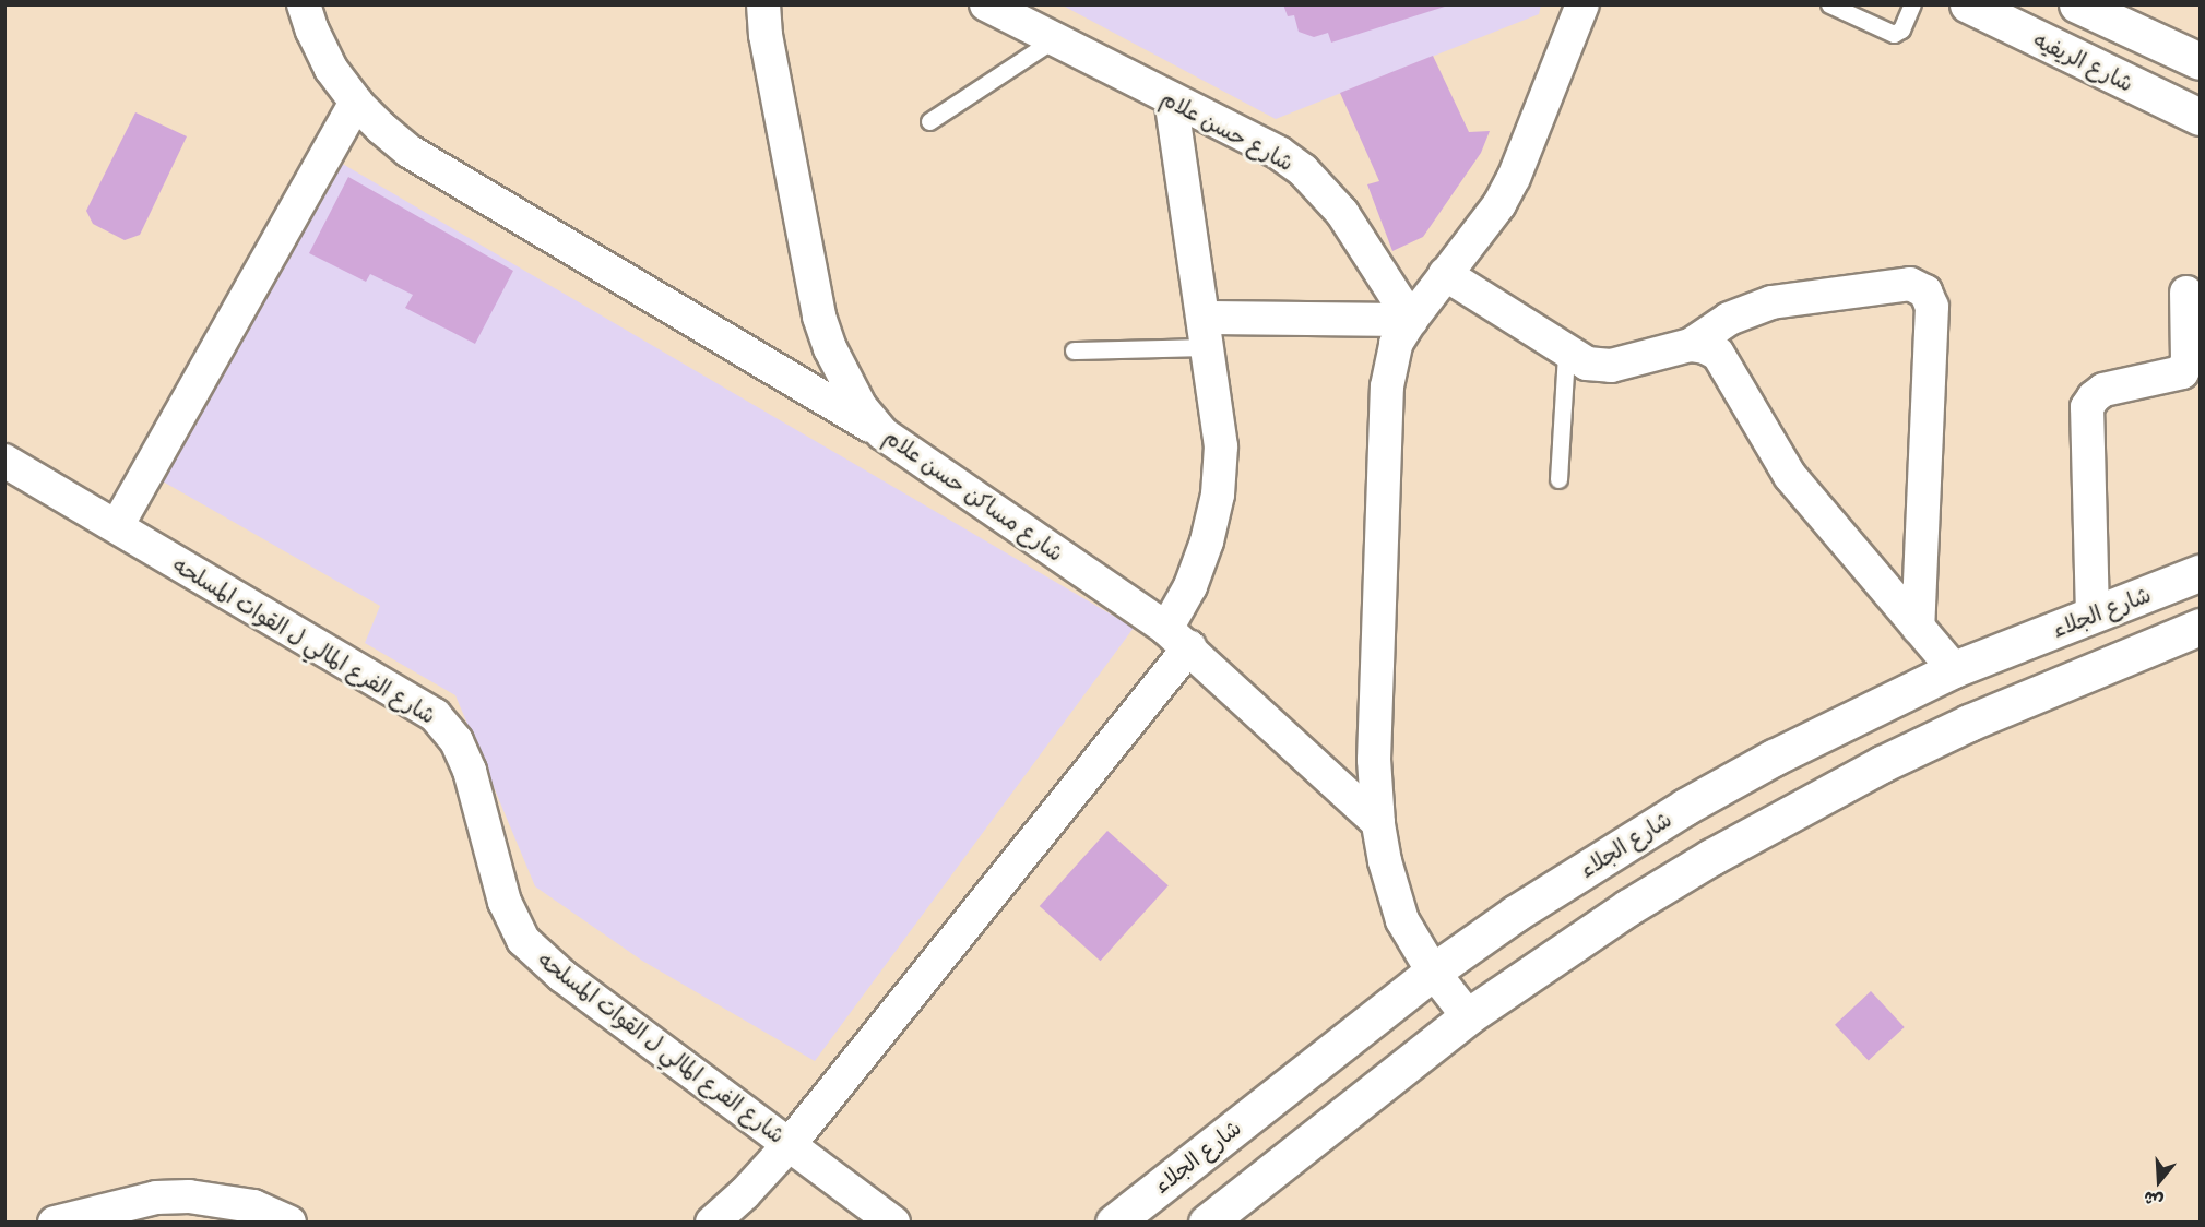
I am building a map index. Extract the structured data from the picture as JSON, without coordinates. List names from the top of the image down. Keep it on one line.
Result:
{"streets":{"street":["شارع الريفيه","شارع حسن علام","شارع مساكن حسن علام","شارع الجلاء","شارع الفرع المالي ل القوات المسلحه"]},"north":"bottom"}
